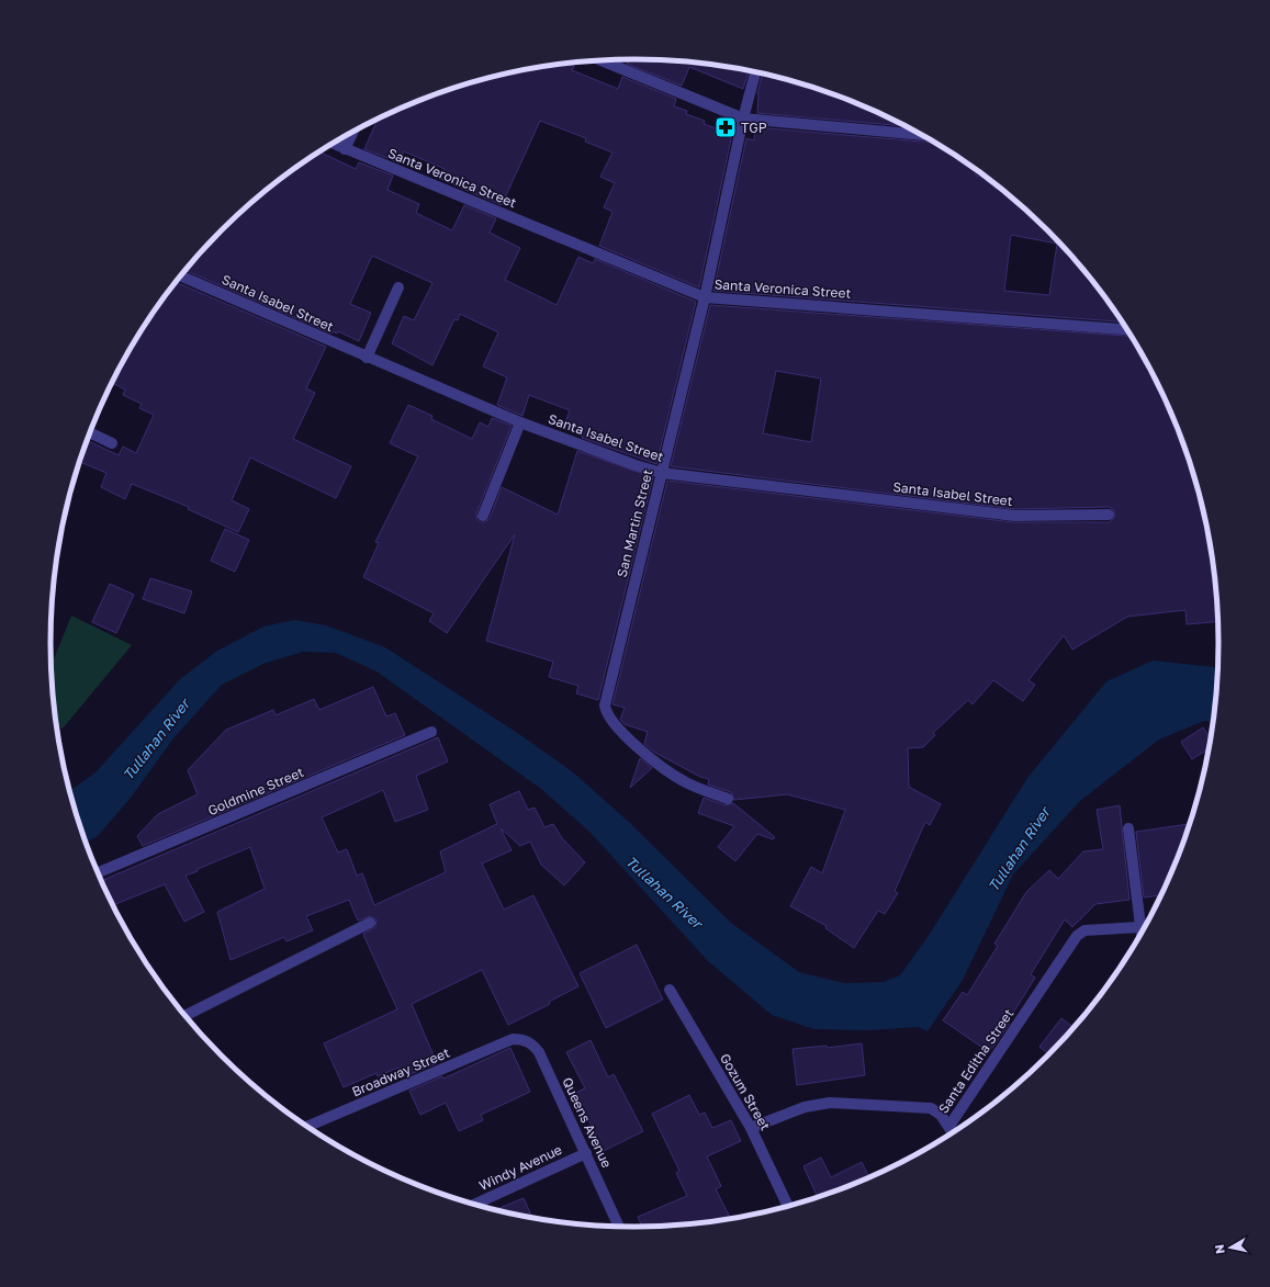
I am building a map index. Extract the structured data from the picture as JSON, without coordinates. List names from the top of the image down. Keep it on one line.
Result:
{"streets":{"street":["Santa Veronica Street","Santa Isabel Street","San Martin Street","Goldmine Street","Santa Editha Street","Broadway Street","Gozum Street","Queens Avenue","Windy Avenue"]},"crossings":[["Santa Veronica Street","San Martin Street"],["Santa Isabel Street","San Martin Street"],["Santa Editha Street","Gozum Street"],["Broadway Street","Queens Avenue"],["Queens Avenue","Windy Avenue"]],"water":["Tullahan River"],"places":{"pharmacy":["TGP"]},"north":"left"}
